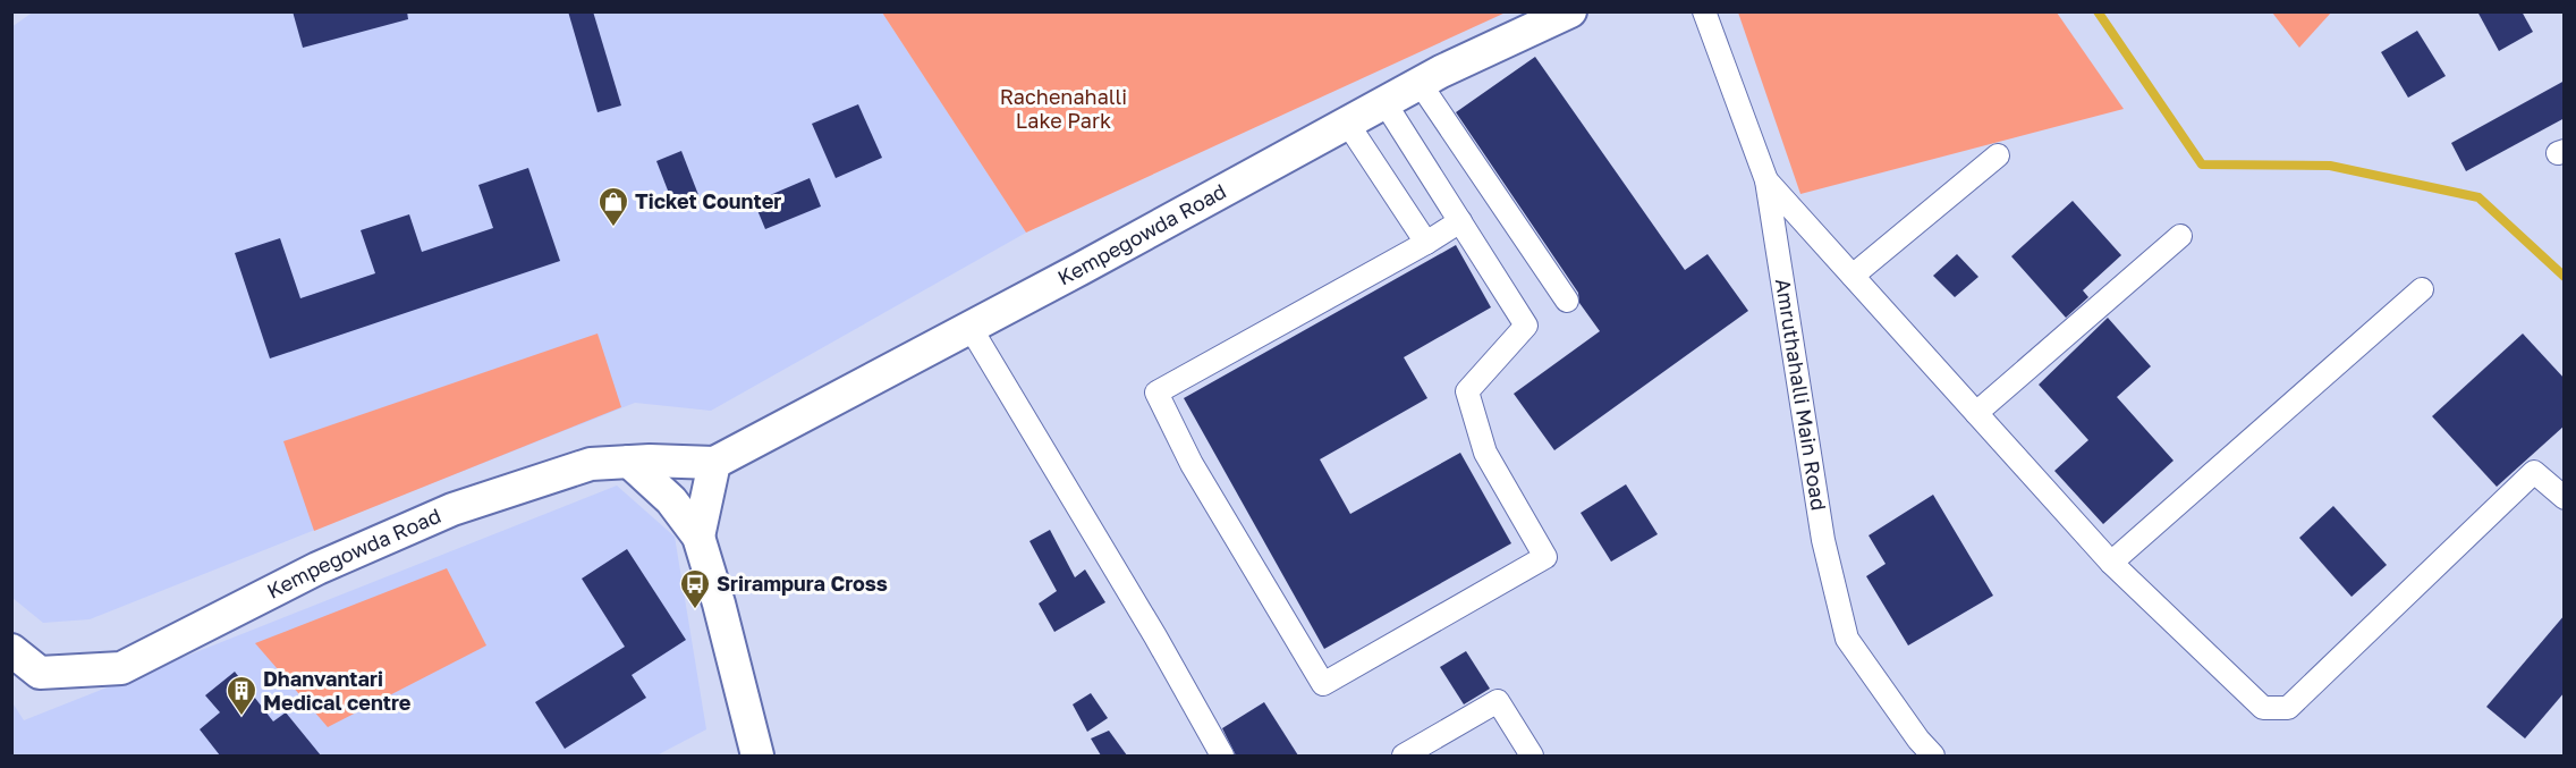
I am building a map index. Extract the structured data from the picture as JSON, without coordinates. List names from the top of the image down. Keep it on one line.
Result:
{"streets":{"street":["Kempegowda Road","Amruthahalli Main Road"]},"parks":["Rachenahalli Lake Park"],"places":{"shop":["Ticket Counter"],"bus stop":["Srirampura Cross"],"building":["Dhanvantari Medical centre"]}}
